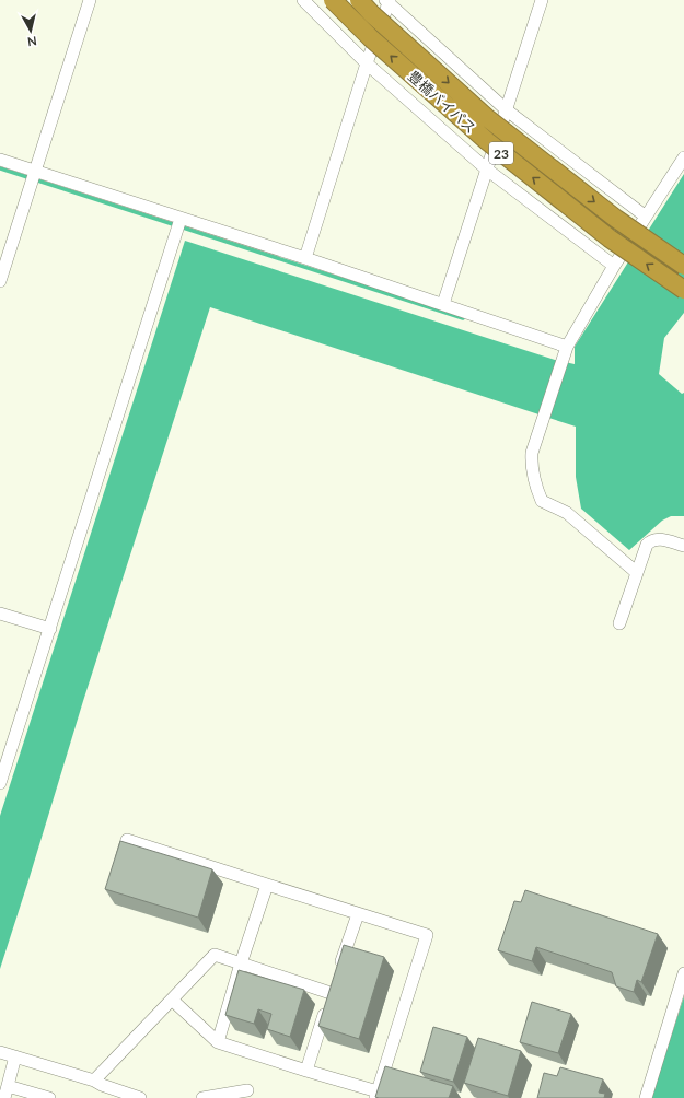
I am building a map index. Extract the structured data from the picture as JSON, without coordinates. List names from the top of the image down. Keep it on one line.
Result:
{"streets":{"highway":["豊橋バイパス","23"]},"north":"bottom"}
